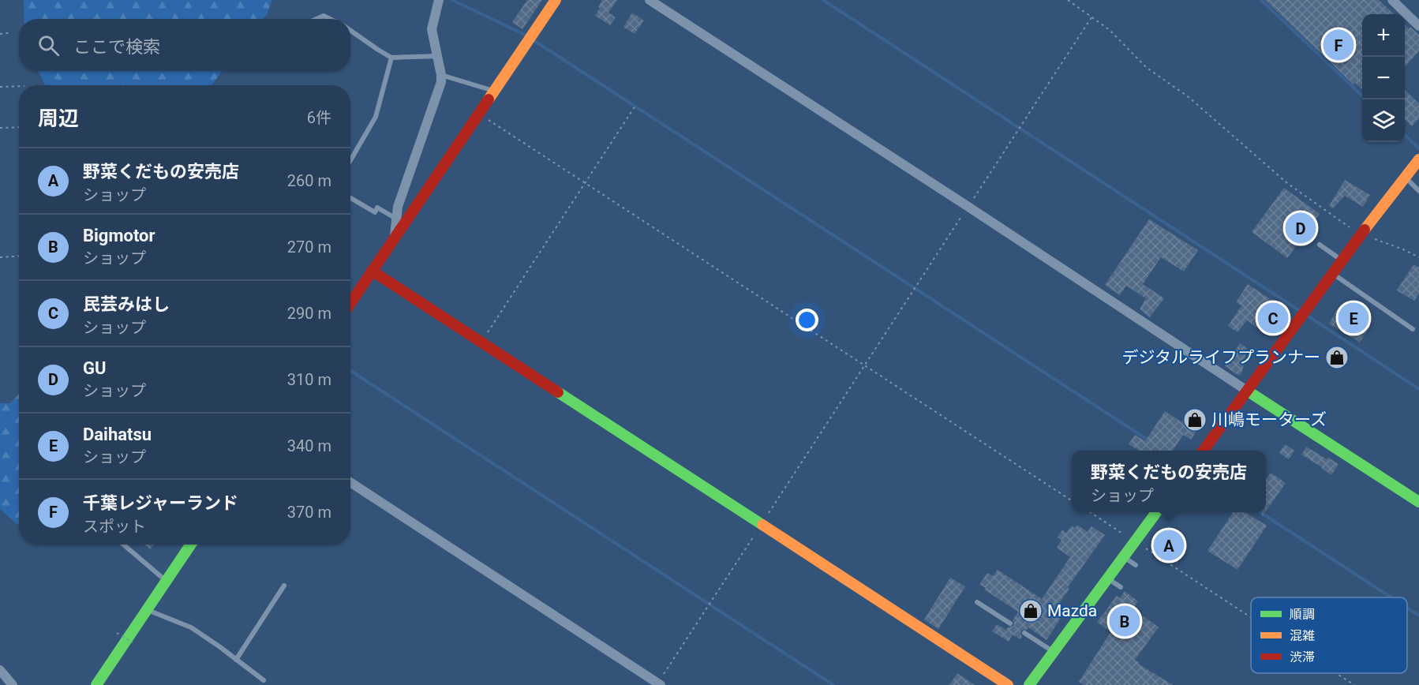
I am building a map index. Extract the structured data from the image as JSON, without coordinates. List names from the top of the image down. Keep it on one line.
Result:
{"places":{"shop":["デジタルライフプランナー","川嶋モーターズ","Mazda"]},"legend":["順調","混雑","渋滞"],"page":{"map_buttons":["+","−"],"search":"ここで検索","pins":["F","D","C","E","A","B"],"heading":["周辺","6件"],"list":[{"mark":"A","name":"野菜くだもの安売店","note":"ショップ","value":"260 m"},{"mark":"B","name":"Bigmotor","note":"ショップ","value":"270 m"},{"mark":"C","name":"民芸みはし","note":"ショップ","value":"290 m"},{"mark":"D","name":"GU","note":"ショップ","value":"310 m"},{"mark":"E","name":"Daihatsu","note":"ショップ","value":"340 m"},{"mark":"F","name":"千葉レジャーランド","note":"スポット","value":"370 m"}],"popup":["野菜くだもの安売店","ショップ"]}}
